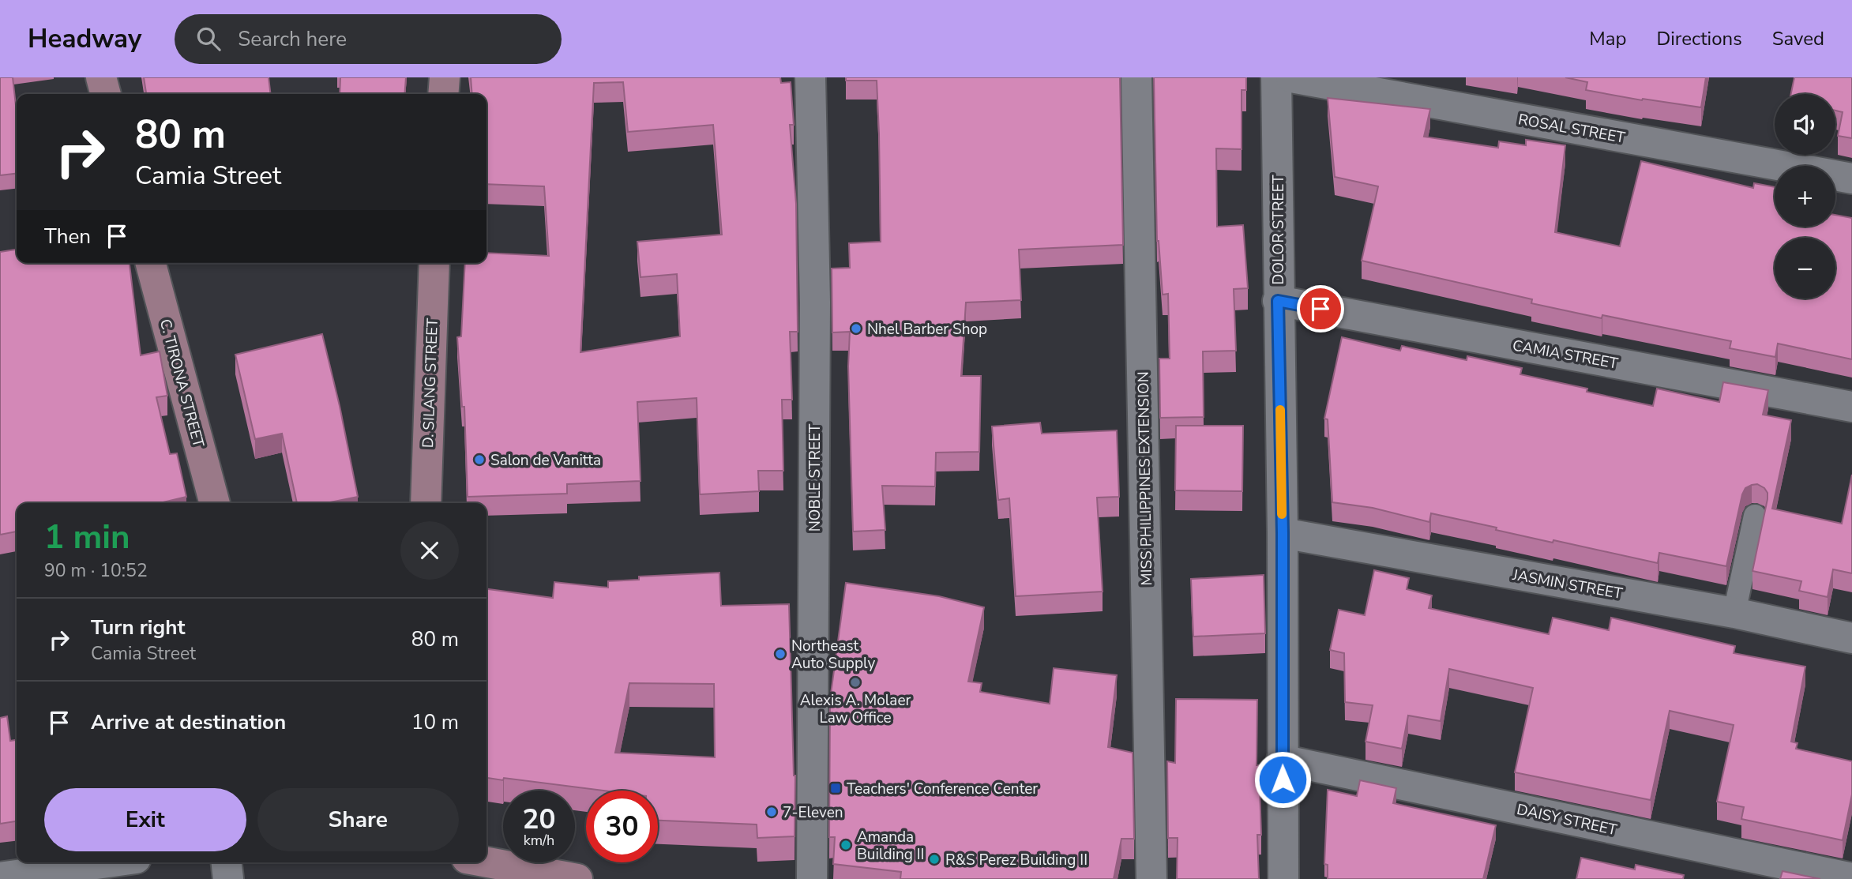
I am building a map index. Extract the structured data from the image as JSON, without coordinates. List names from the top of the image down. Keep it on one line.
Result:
{"streets":{"main road":["C. TIRONA STREET","D. SILANG STREET"],"street":["ROSAL STREET","DOLOR STREET","CAMIA STREET","NOBLE STREET","MISS PHILIPPINES EXTENSION","JASMIN STREET","DAISY STREET"]},"crossings":[["DOLOR STREET","CAMIA STREET"],["DOLOR STREET","JASMIN STREET"],["DOLOR STREET","DAISY STREET"]],"places":{"other":["Nhel Barber Shop","Salon de Vanitta","Northeast Auto Supply","Alexis A. Molaer Law Office","7-Eleven","Amanda Building II","R&S Perez Building II"],"transit":["Teachers' Conference Center"]},"page":{"header":"Headway","search":"Search here","nav":["Map","Directions","Saved"],"map_buttons":["+","−"],"turn":["80 m","Camia Street"],"then":"Then","heading":["1 min","90 m · 10:52"],"list":[{"name":"Turn right","note":"Camia Street","value":"80 m"},{"name":"Arrive at destination","value":"10 m"}],"buttons":["Exit","Share"],"speed":"20 km/h","limit":"30"}}
